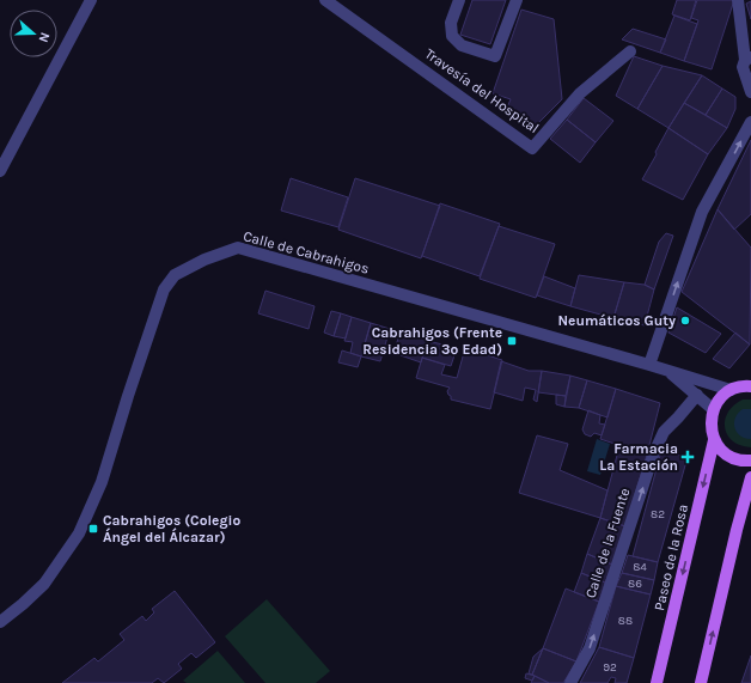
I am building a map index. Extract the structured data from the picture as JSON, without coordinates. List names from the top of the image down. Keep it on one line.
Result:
{"streets":{"main road":["Paseo de la Rosa"],"street":["Travesía del Hospital","Calle de Cabrahigos","Calle de la Fuente"]},"one_way":["Calle de la Fuente"],"places":{"other":["Neumáticos Guty"],"transit":["Cabrahigos (Frente Residencia 3º Edad)","Cabrahigos (Colegio Ángel del Álcazar)"],"health":["Farmacia La Estación"]},"house_numbers":["82","84","86","88","92"],"north":"right"}
